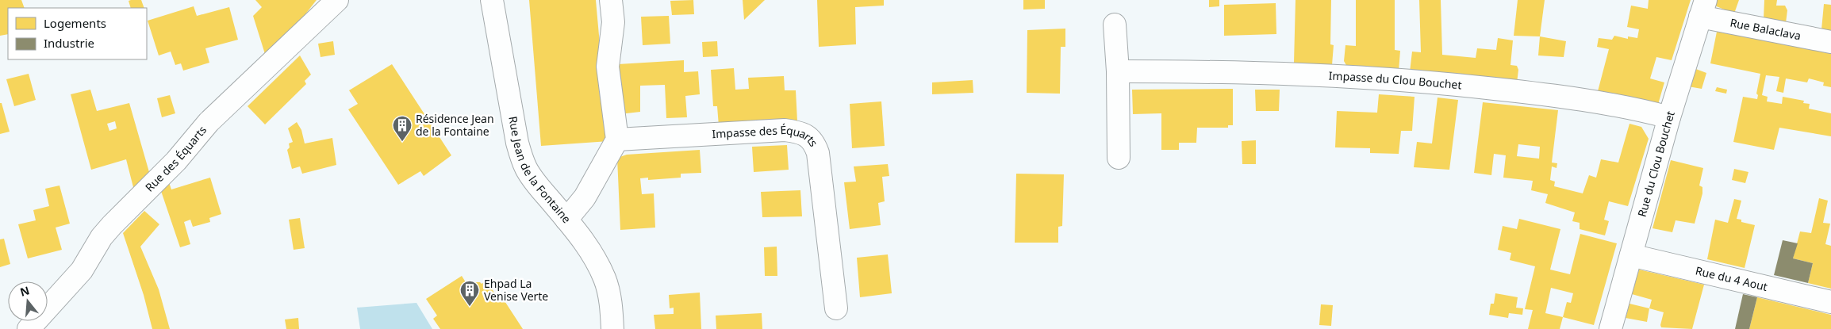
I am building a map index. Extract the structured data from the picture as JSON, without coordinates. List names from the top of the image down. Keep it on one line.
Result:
{"streets":{"street":["Rue Balaclava","Impasse du Clou Bouchet","Impasse des Équarts","Rue des Équarts","Rue du Clou Bouchet","Rue Jean de la Fontaine","Rue du 4 Aout"]},"crossings":[["Rue Balaclava","Rue du Clou Bouchet"],["Impasse du Clou Bouchet","Rue du Clou Bouchet"],["Rue du Clou Bouchet","Rue du 4 Aout"]],"places":{"building":["Résidence Jean de la Fontaine","Ehpad La Venise Verte"]},"legend":["Logements","Industrie"],"north":"top"}
